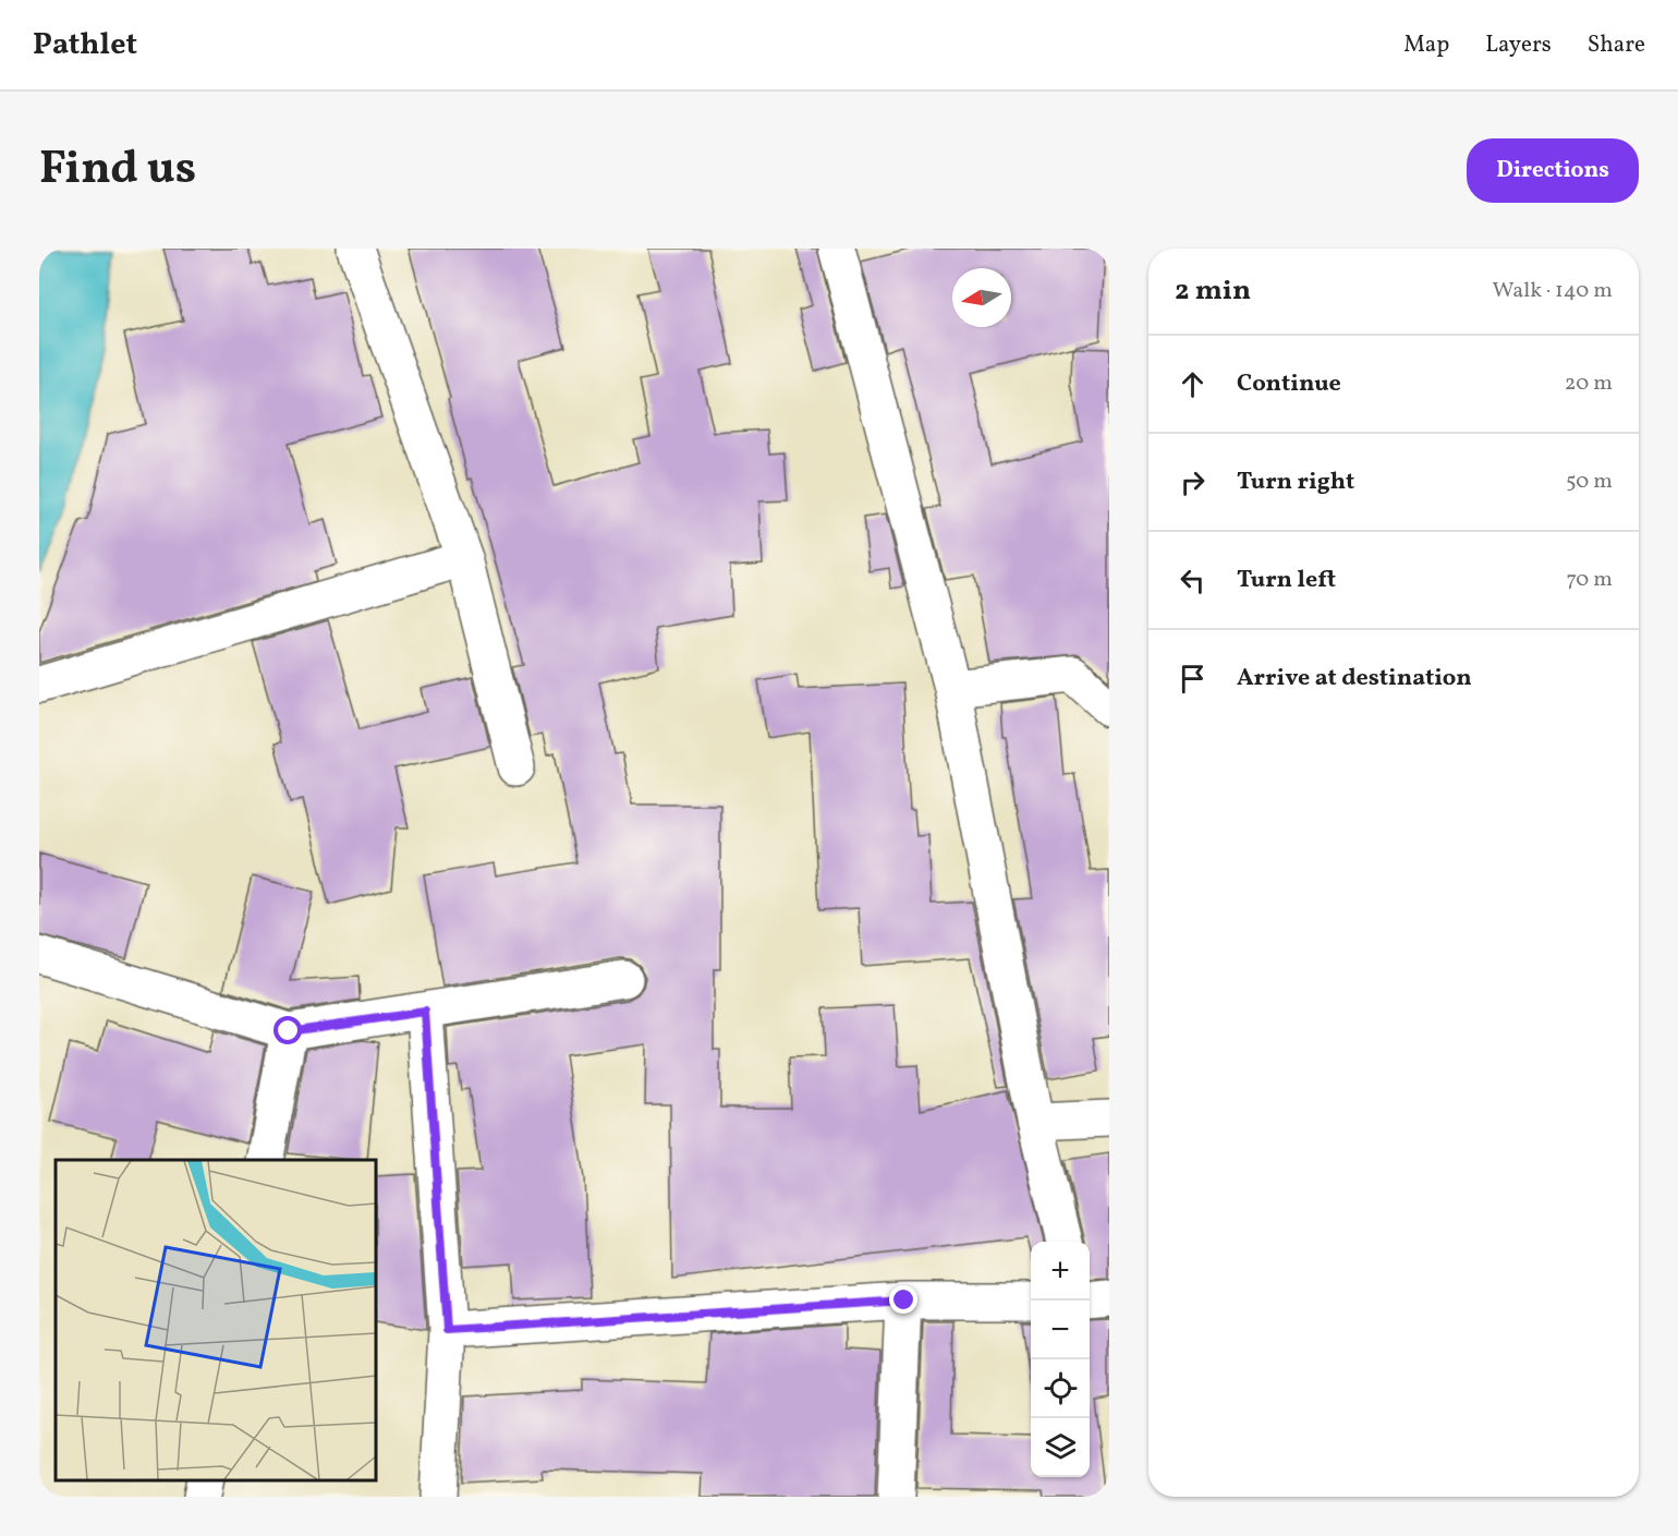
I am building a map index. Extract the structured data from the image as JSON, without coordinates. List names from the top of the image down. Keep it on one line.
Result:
{"north":"left","page":{"header":"Pathlet","nav":["Map","Layers","Share"],"title":"Find us","buttons":"Directions","heading":["2 min","Walk · 140 m"],"list":[["Continue","20 m"],["Turn right","50 m"],["Turn left","70 m"],"Arrive at destination"],"map_buttons":["+","−"]}}
